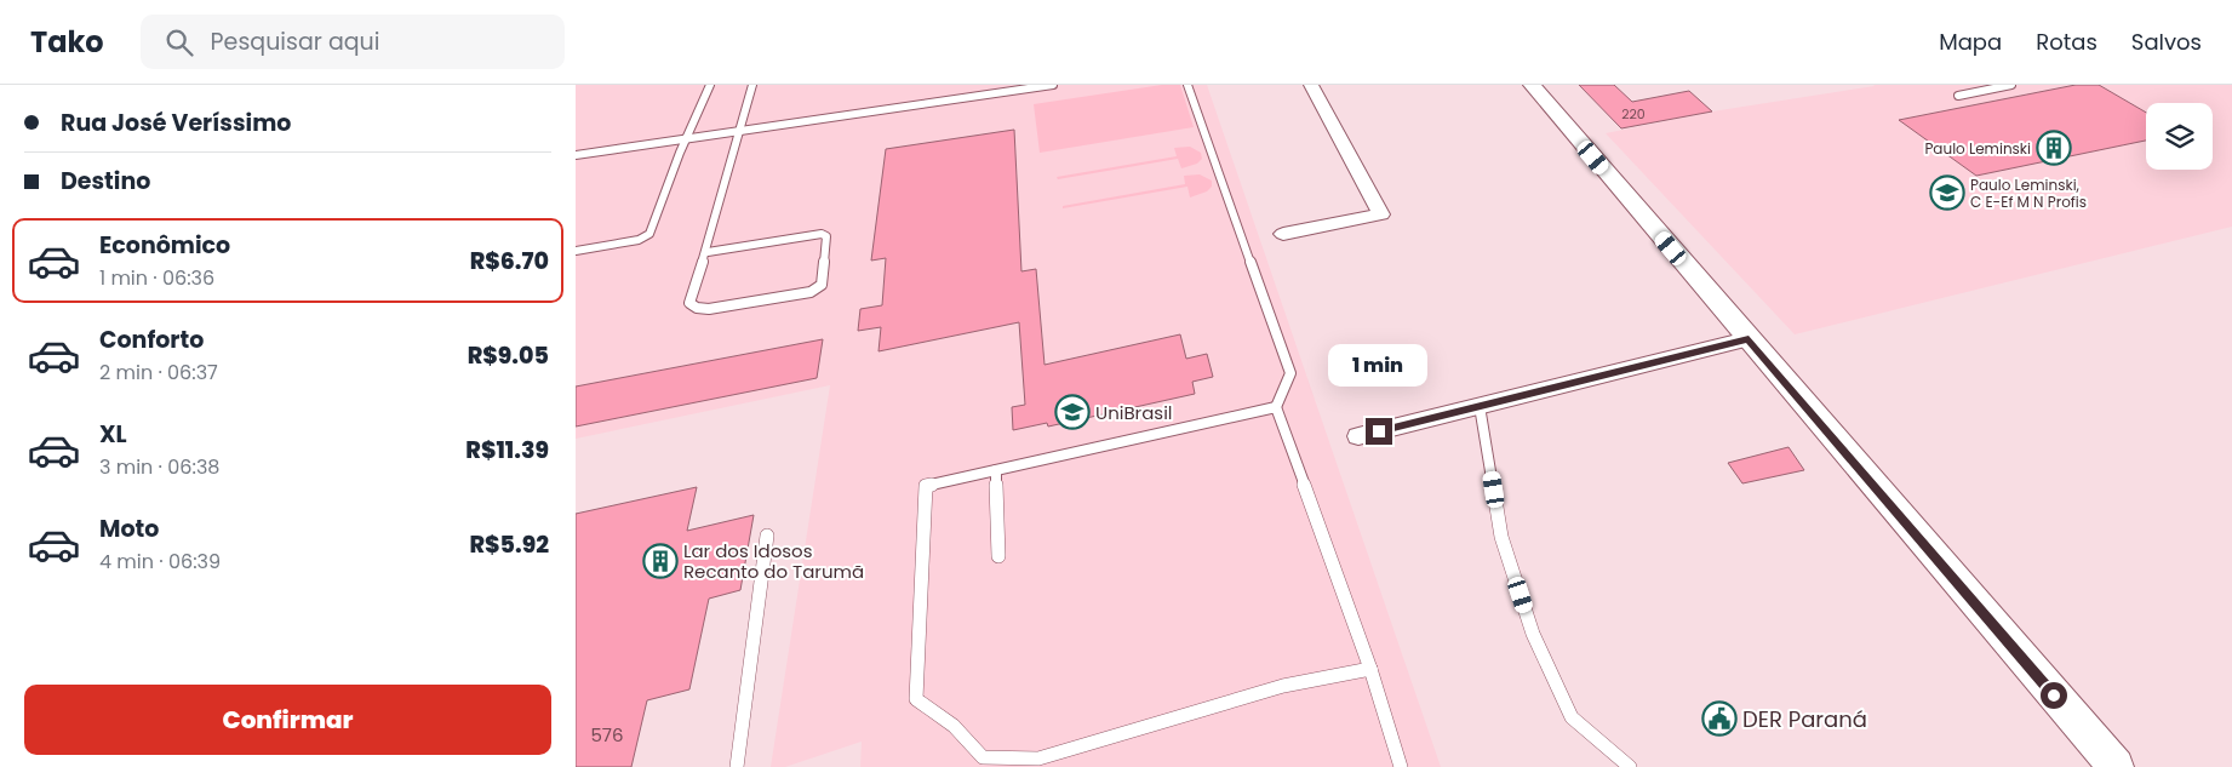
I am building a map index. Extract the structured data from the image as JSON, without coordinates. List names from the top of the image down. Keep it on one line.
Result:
{"places":{"building":["Paulo Leminski","Lar dos Idosos Recanto do Tarumã"],"school or university":["Paulo Leminski, C E-Ef M N Profis","UniBrasil"],"public building":["DER Paraná"]},"house_numbers":["220","576"],"page":{"header":"Tako","search":"Pesquisar aqui","nav":["Mapa","Rotas","Salvos"],"banner":["Rua José Veríssimo","Destino"],"list":[{"name":"Econômico","note":"1 min · 06:36","value":"R$6.70"},{"name":"Conforto","note":"2 min · 06:37","value":"R$9.05"},{"name":"XL","note":"3 min · 06:38","value":"R$11.39"},{"name":"Moto","note":"4 min · 06:39","value":"R$5.92"}],"bubble":"1 min","buttons":"Confirmar"}}
